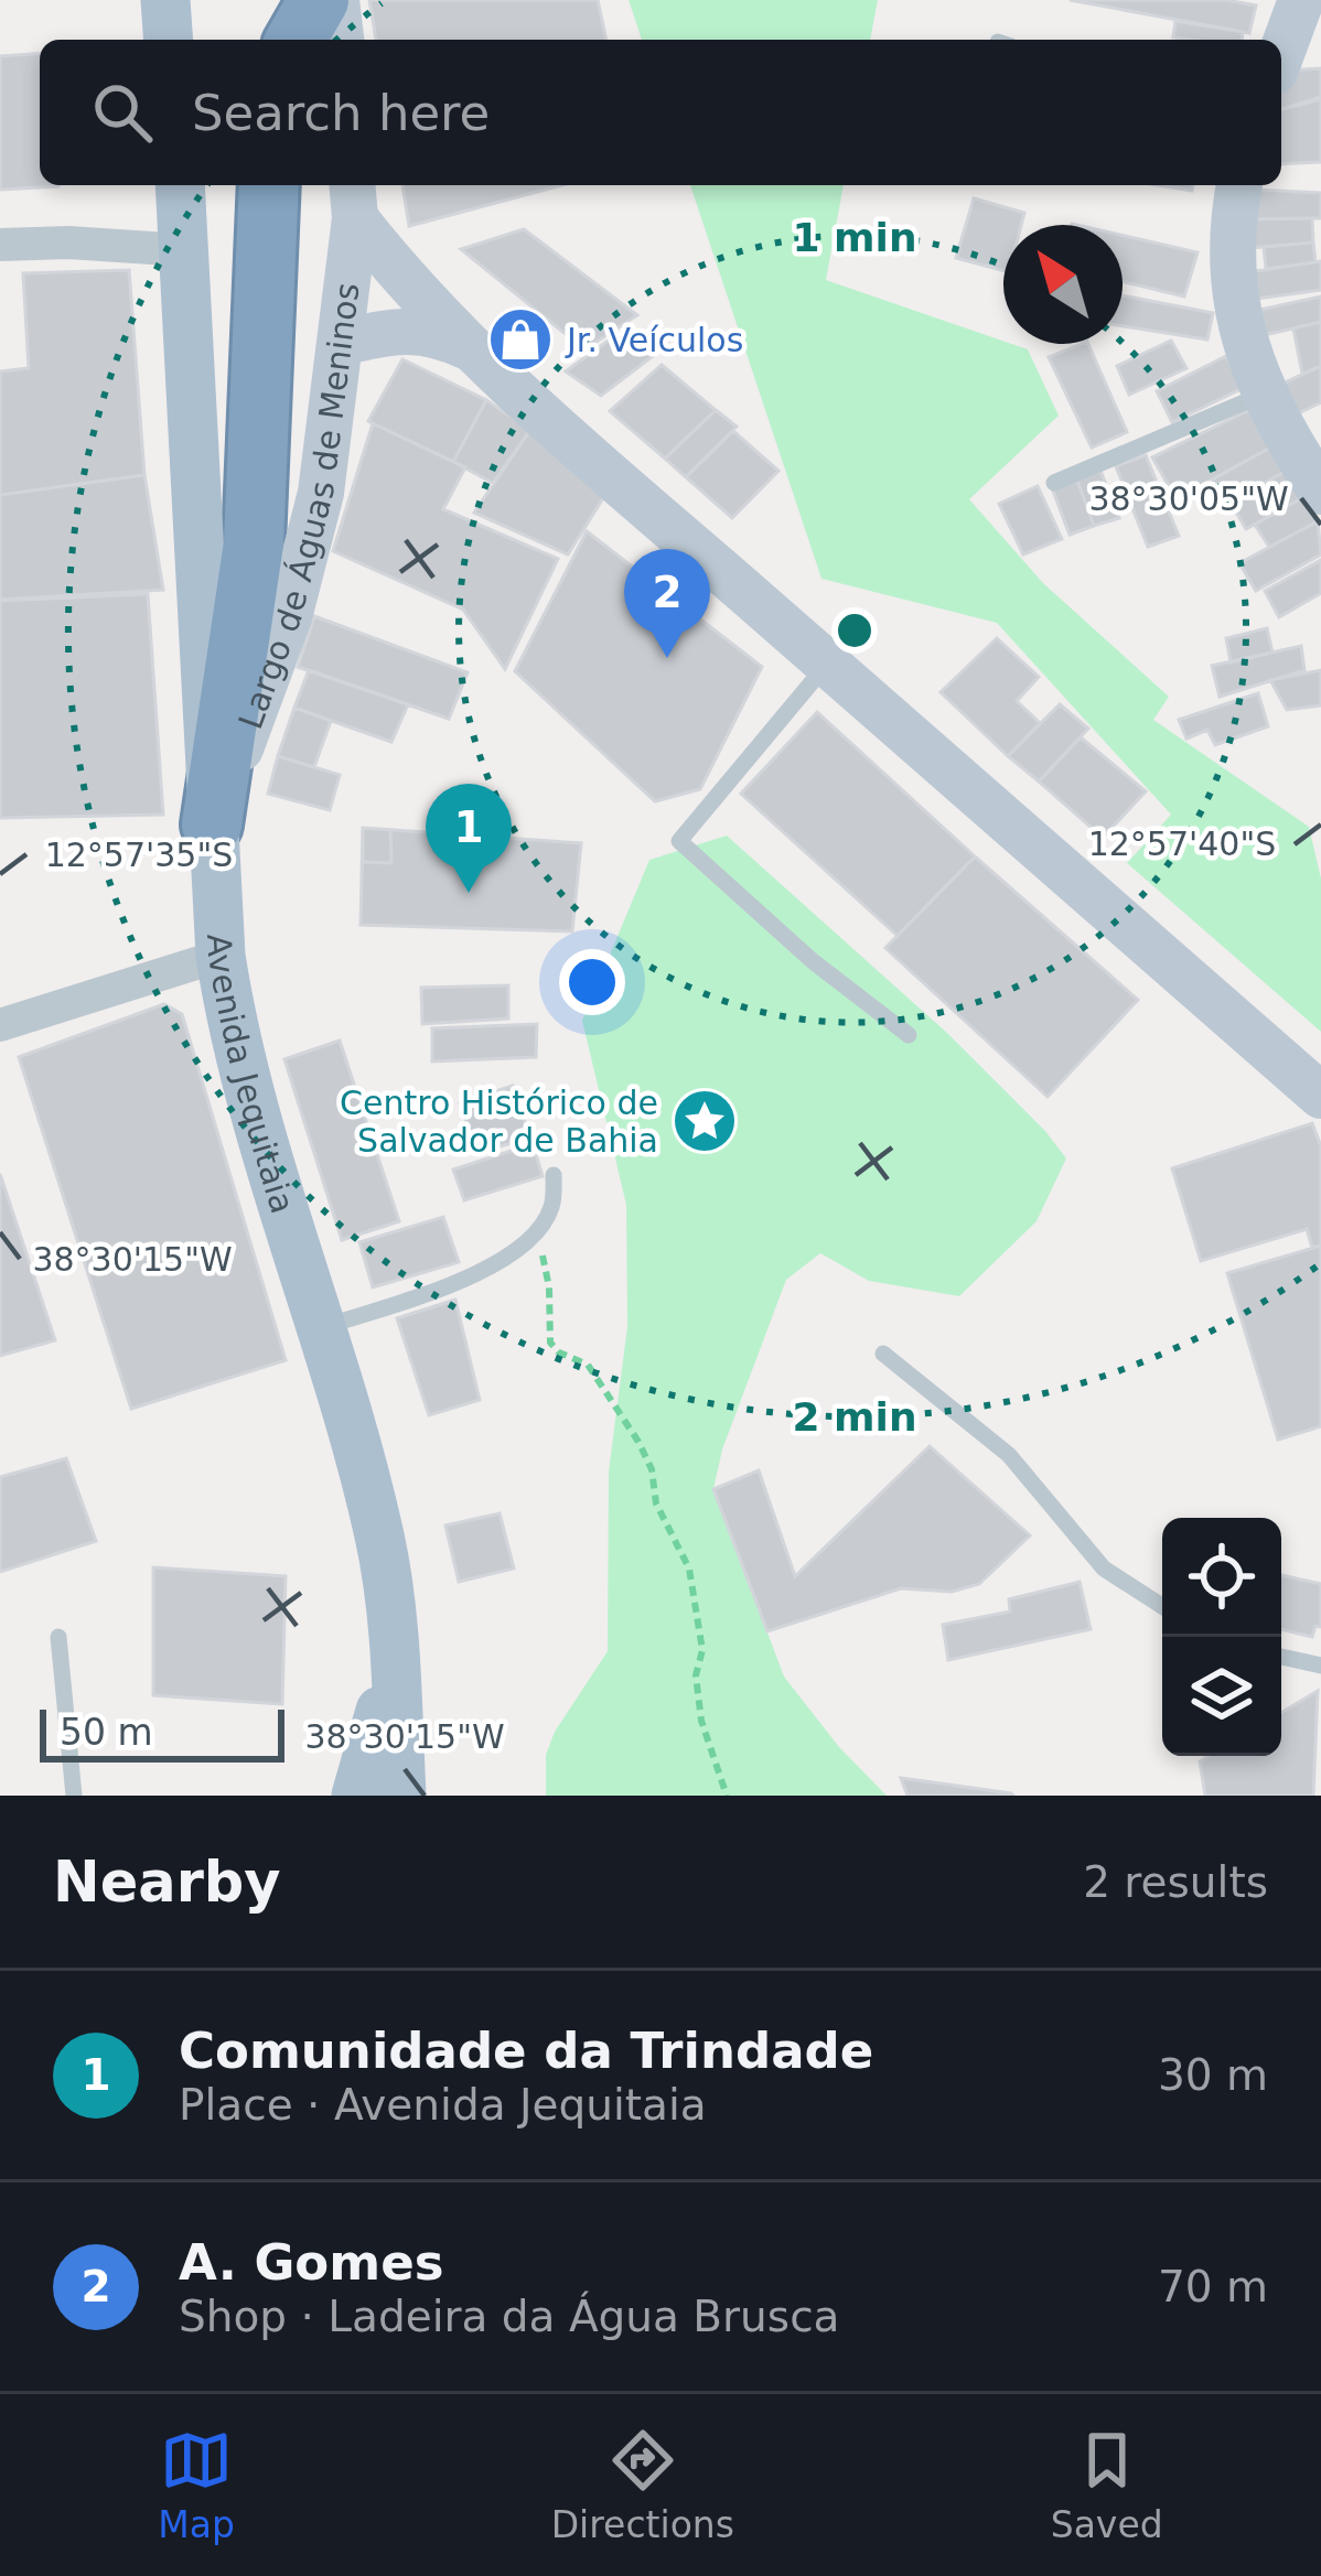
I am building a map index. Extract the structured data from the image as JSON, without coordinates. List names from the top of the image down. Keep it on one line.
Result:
{"streets":{"main road":["Avenida Jequitaia"],"street":["Largo de Águas de Meninos"]},"crossings":[["Largo de Águas de Meninos","Avenida Jequitaia"]],"places":{"shop":["Jr. Veículos"],"place":["Centro Histórico de Salvador de Bahia"]},"scale_bar":"50 m","north":"top left","page":{"search":"Search here","pins":["2","1"],"scale":"50 m","heading":["Nearby","2 results"],"list":[{"mark":"1","name":"Comunidade da Trindade","note":"Place · Avenida Jequitaia","value":"30 m"},{"mark":"2","name":"A. Gomes","note":"Shop · Ladeira da Água Brusca","value":"70 m"}],"nav":["Map","Directions","Saved"]},"coordinates":["38°30'05\"W","12°57'40\"S","12°57'35\"S","38°30'15\"W"],"rings":["1 min","2 min"]}
